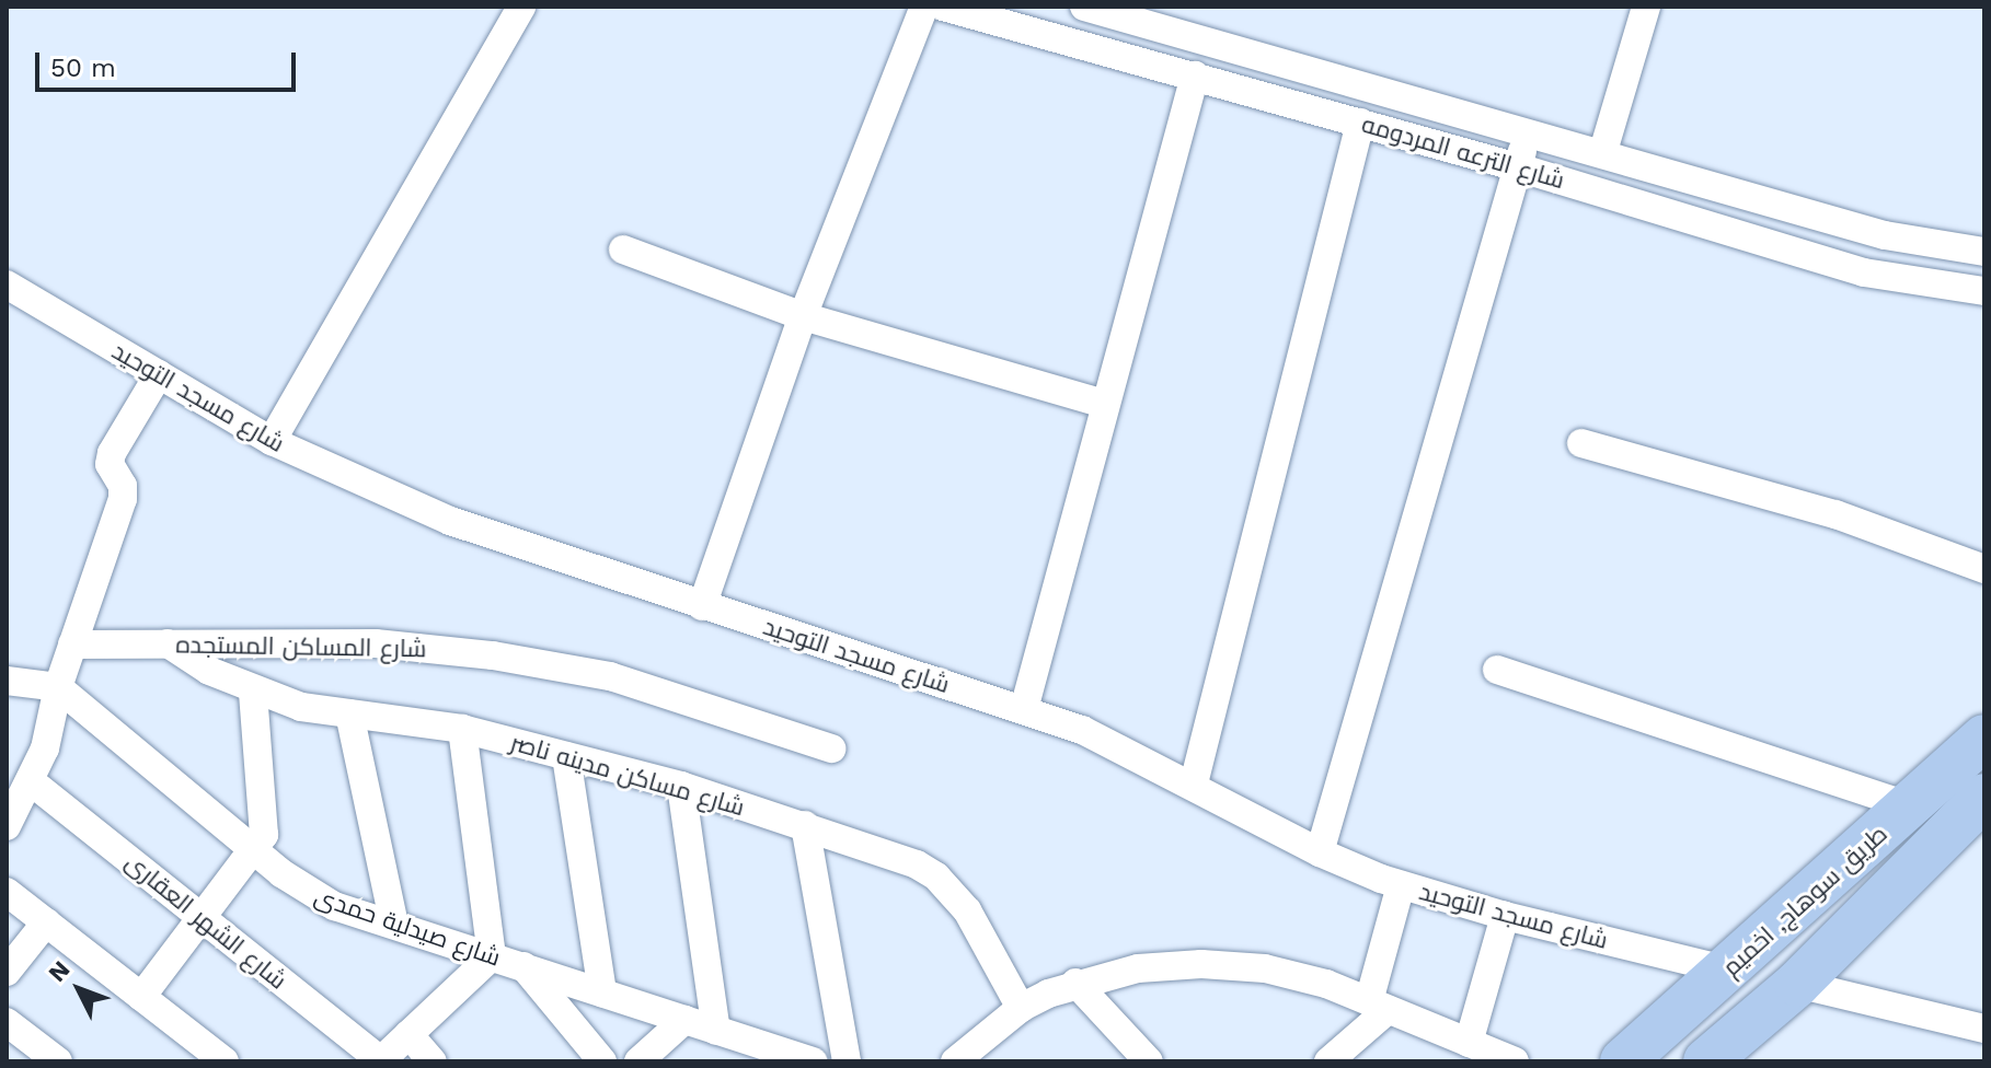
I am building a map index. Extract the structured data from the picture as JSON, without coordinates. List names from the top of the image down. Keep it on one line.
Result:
{"streets":{"main road":["طريق سوهاج, اخميم"],"street":["شارع الترعه المردومه","شارع مسجد التوحيد","شارع المساكن المستجده","شارع مساكن مدينه ناصر","شارع الشهر العقارى","شارع صيدلية حمدى"]},"crossings":[["شارع مسجد التوحيد","طريق سوهاج, اخميم"],["شارع المساكن المستجده","شارع مساكن مدينه ناصر"]],"scale_bar":"50 m","north":"top left"}
